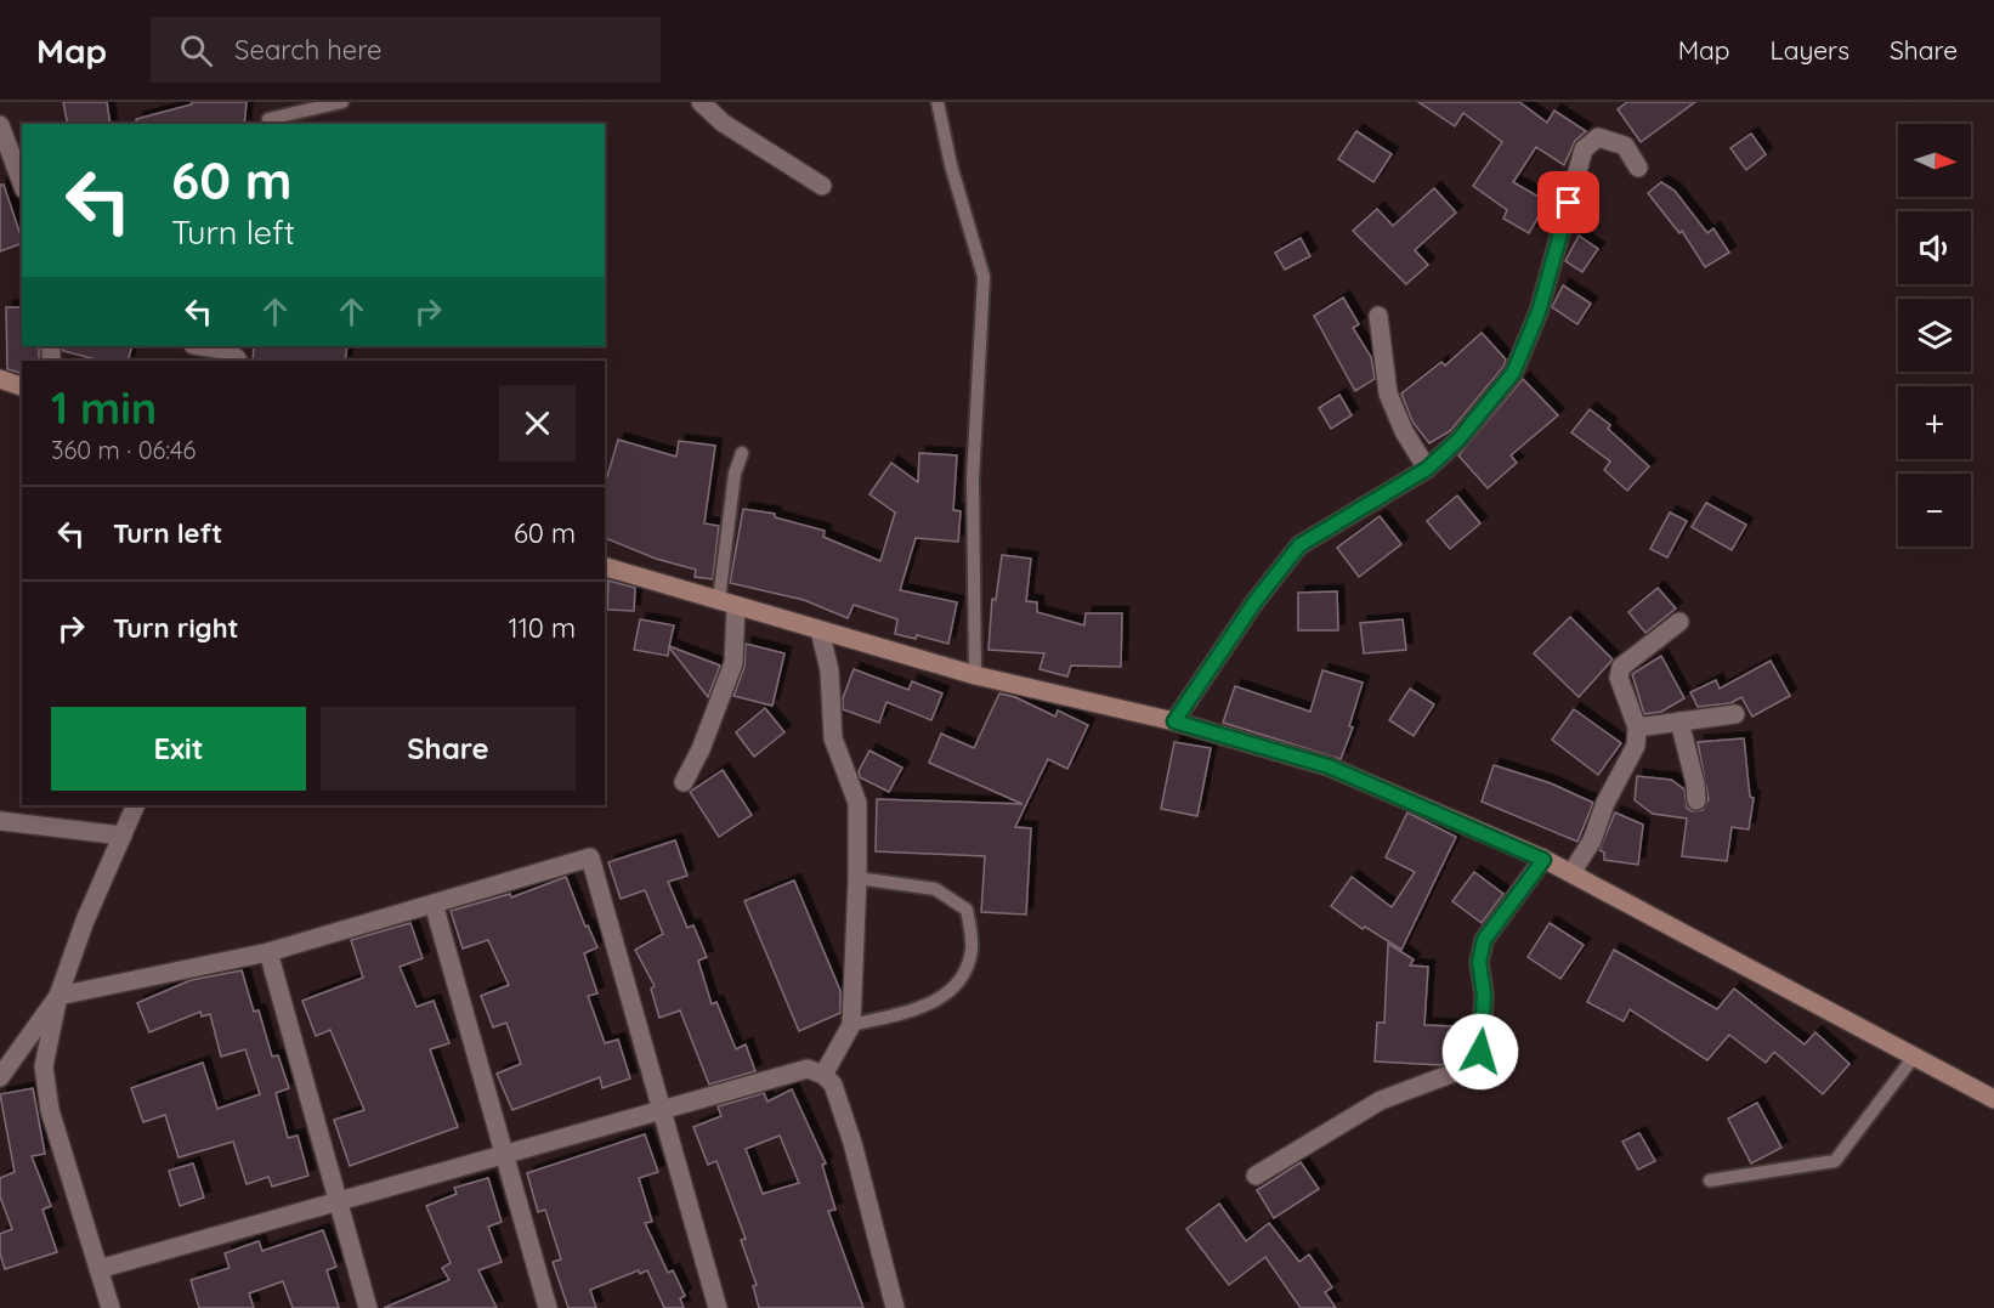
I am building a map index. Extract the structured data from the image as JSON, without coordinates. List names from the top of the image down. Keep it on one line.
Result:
{"north":"right","page":{"header":"Map","search":"Search here","nav":["Map","Layers","Share"],"map_buttons":["+","−"],"turn":["60 m","Turn left"],"heading":["1 min","360 m · 06:46"],"list":[{"name":"Turn left","value":"60 m"},{"name":"Turn right","value":"110 m"}],"buttons":["Exit","Share"]}}
